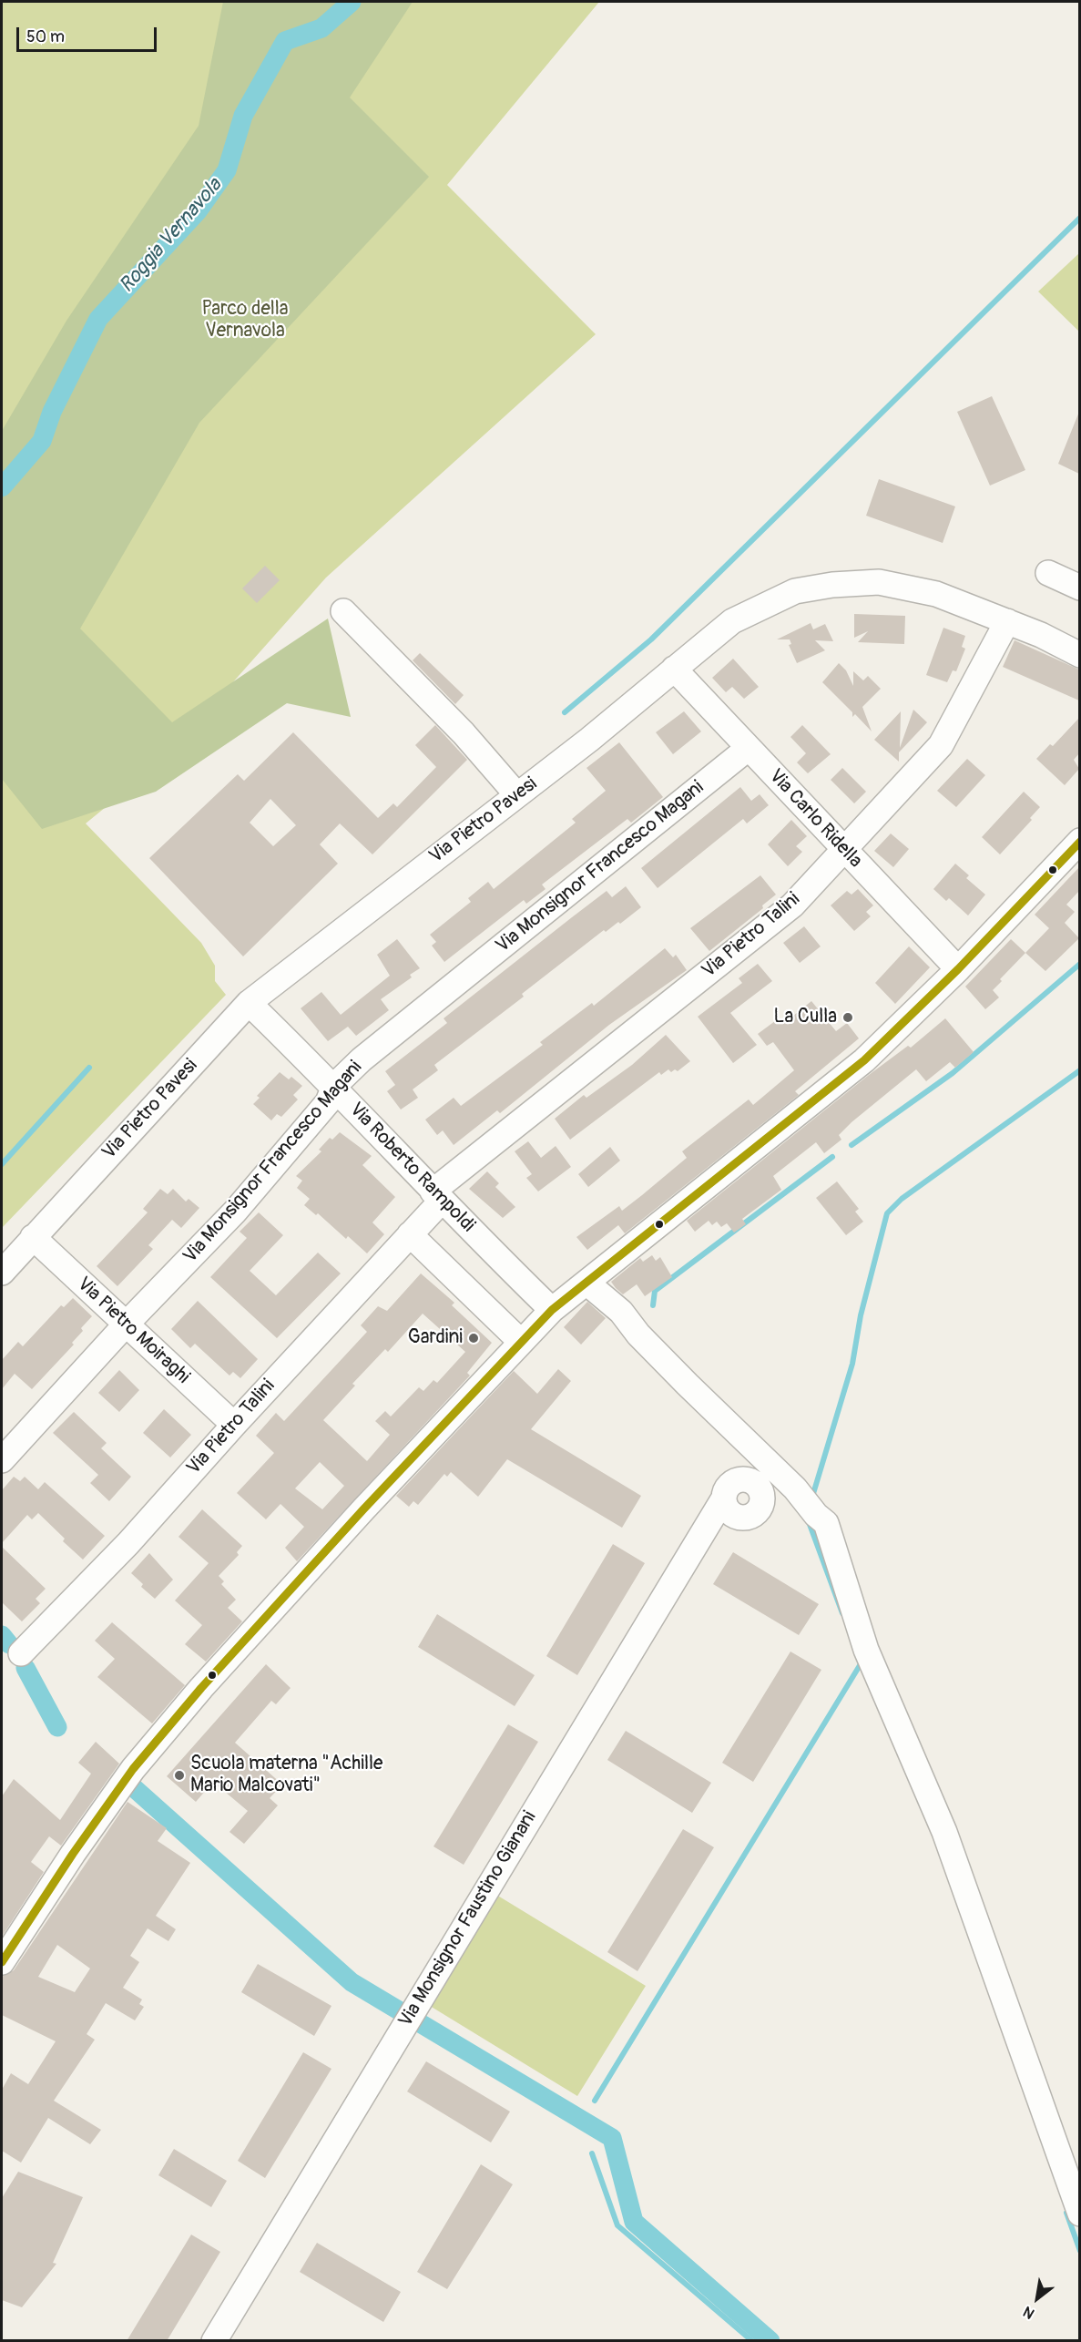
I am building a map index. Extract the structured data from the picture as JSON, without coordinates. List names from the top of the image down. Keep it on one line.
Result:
{"streets":{"street":["Via Carlo Ridella","Via Pietro Pavesi","Via Monsignor Francesco Magani","Via Pietro Talini","Via Roberto Rampoldi","Via Pietro Moiraghi","Via Monsignor Faustino Gianani"]},"crossings":[["Via Carlo Ridella","Via Pietro Pavesi"],["Via Carlo Ridella","Via Monsignor Francesco Magani"],["Via Carlo Ridella","Via Pietro Talini"],["Via Pietro Pavesi","Via Pietro Talini"],["Via Pietro Pavesi","Via Roberto Rampoldi"],["Via Pietro Pavesi","Via Pietro Moiraghi"],["Via Monsignor Francesco Magani","Via Roberto Rampoldi"],["Via Monsignor Francesco Magani","Via Pietro Moiraghi"],["Via Pietro Talini","Via Roberto Rampoldi"],["Via Pietro Talini","Via Pietro Moiraghi"]],"water":["Roggia Vernavola"],"parks":["Parco della Vernavola"],"places":["La Culla","Gardini","Scuola materna \"Achille Mario Malcovati\""],"scale_bar":"50 m","north":"bottom left"}
